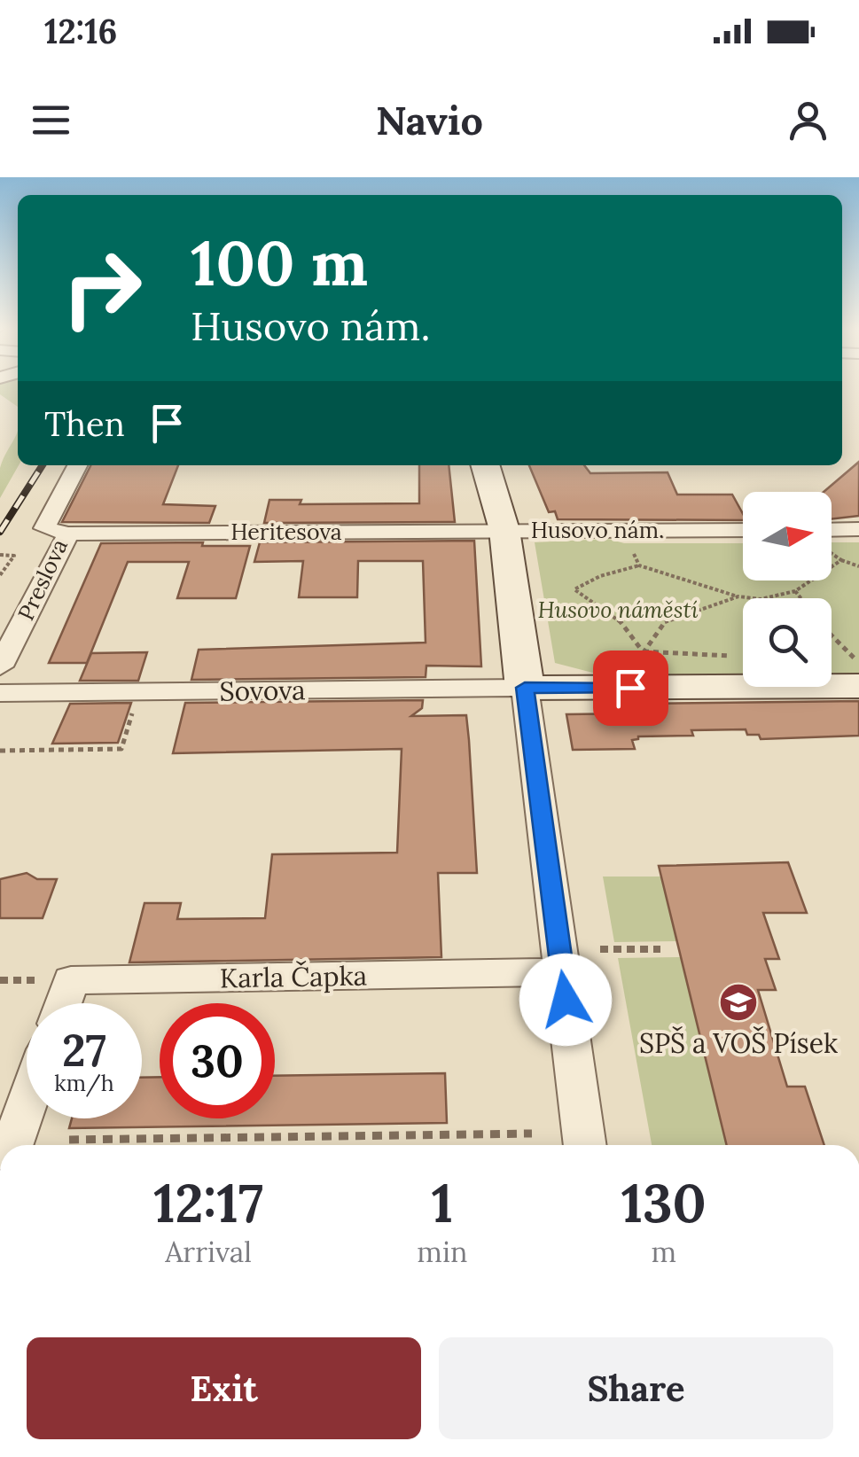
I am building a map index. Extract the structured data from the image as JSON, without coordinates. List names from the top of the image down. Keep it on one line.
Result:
{"streets":{"street":["Husovo nám.","Heritesova","Preslova","Sovova","Karla Čapka"]},"crossings":[["Husovo nám.","Heritesova"],["Husovo nám.","Sovova"],["Heritesova","Preslova"]],"parks":["Husovo náměstí"],"places":{"school or university":["SPŠ a VOŠ Písek"]},"north":"right","page":{"status":"12:16","header":"Navio","turn":["100 m","Husovo nám."],"then":"Then","speed":"27 km/h","limit":"30","eta":["12:17","Arrival","1","min","130","m"],"buttons":["Exit","Share"]}}
